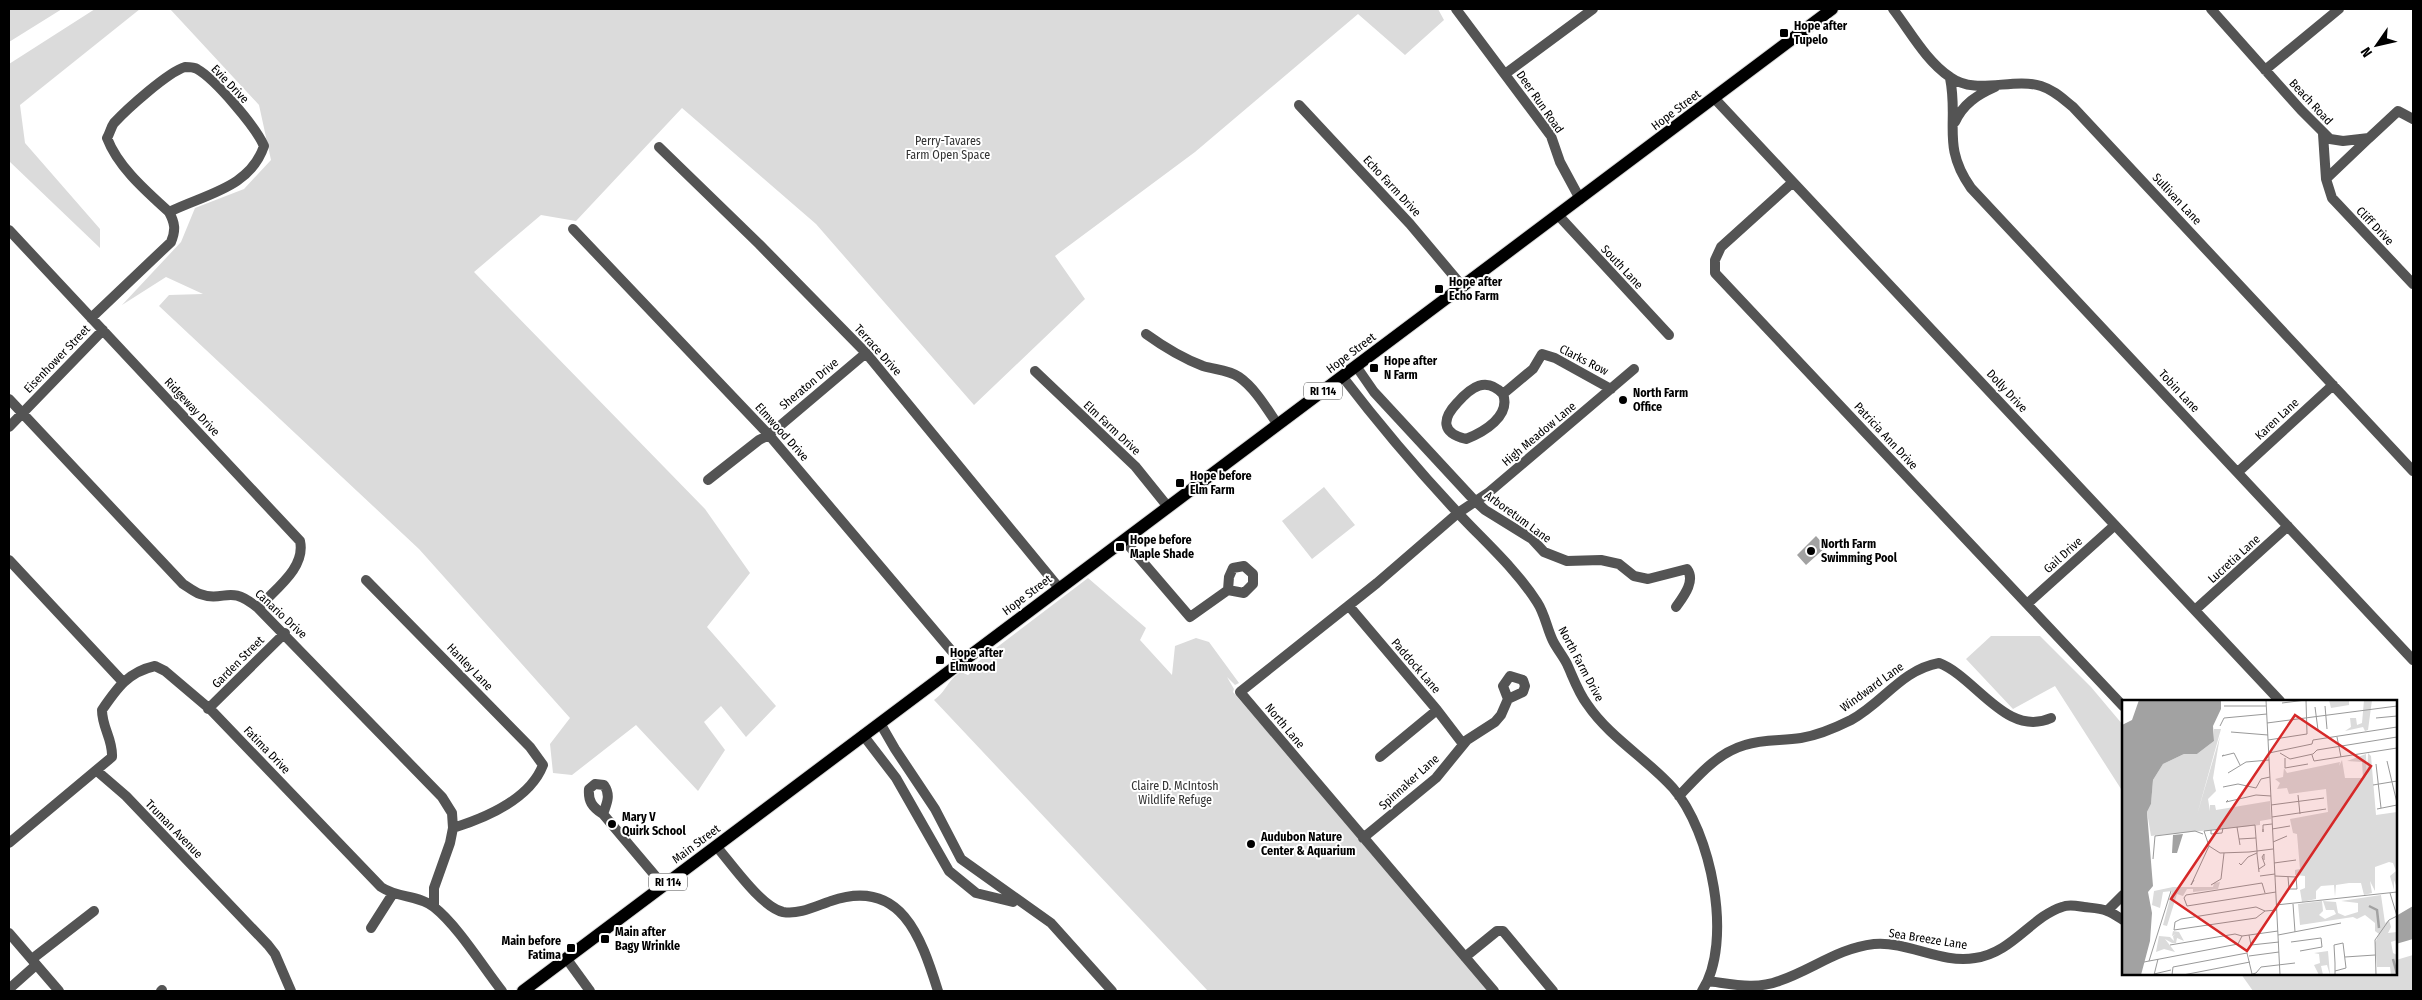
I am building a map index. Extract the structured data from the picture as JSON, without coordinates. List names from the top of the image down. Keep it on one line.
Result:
{"streets":{"main road":["Hope Street","RI 114","Main Street"],"street":["Evie Drive","Deer Run Road","Beach Road","Echo Farm Drive","Sullivan Lane","Cliff Drive","South Lane","Terrace Drive","Eisenhower Street","Clarks Row","Sheraton Drive","Dolly Drive","Tobin Lane","Ridgeway Drive","Karen Lane","Elm Farm Drive","Elmwood Drive","High Meadow Lane","Patricia Ann Drive","Arboretum Lane","Gail Drive","Lucretia Lane","Canario Drive","Garden Street","North Farm Drive","Paddock Lane","Hanley Lane","Windward Lane","North Lane","Fatima Drive","Spinnaker Lane","Truman Avenue","Sea Breeze Lane"]},"crossings":[["Deer Run Road","Hope Street"],["Beach Road","Cliff Drive"],["Hope Street","Echo Farm Drive"],["Hope Street","South Lane"],["Hope Street","Terrace Drive"],["Hope Street","Dolly Drive"],["Hope Street","Elm Farm Drive"],["Hope Street","Elmwood Drive"],["Hope Street","North Farm Drive"],["Hope Street","Main Street"],["Sullivan Lane","Tobin Lane"],["Sullivan Lane","Karen Lane"],["Terrace Drive","Sheraton Drive"],["Eisenhower Street","Ridgeway Drive"],["Eisenhower Street","Canario Drive"],["Clarks Row","High Meadow Lane"],["Sheraton Drive","Elmwood Drive"],["Dolly Drive","Patricia Ann Drive"],["Dolly Drive","Gail Drive"],["Dolly Drive","Lucretia Lane"],["Tobin Lane","Karen Lane"],["Tobin Lane","Lucretia Lane"],["Ridgeway Drive","Canario Drive"],["High Meadow Lane","Arboretum Lane"],["High Meadow Lane","North Farm Drive"],["High Meadow Lane","North Lane"],["Patricia Ann Drive","Gail Drive"],["Canario Drive","Garden Street"],["Canario Drive","Hanley Lane"],["Garden Street","Fatima Drive"],["North Farm Drive","Windward Lane"],["North Farm Drive","North Lane"],["North Farm Drive","Sea Breeze Lane"],["Paddock Lane","North Lane"],["Paddock Lane","Spinnaker Lane"],["North Lane","Spinnaker Lane"]],"parks":["Perry-Tavares Farm Open Space","Claire D. McIntosh Wildlife Refuge"],"places":{"transit":["Hope after Tupelo","Hope after Echo Farm","Hope after N Farm","Hope before Elm Farm","Hope before Maple Shade","Hope after Elmwood","Main after Bagy Wrinkle","Main before Fatima"],"other":["North Farm Office","North Farm Swimming Pool","Mary V Quirk School","Audubon Nature Center & Aquarium"]},"north":"bottom left"}
